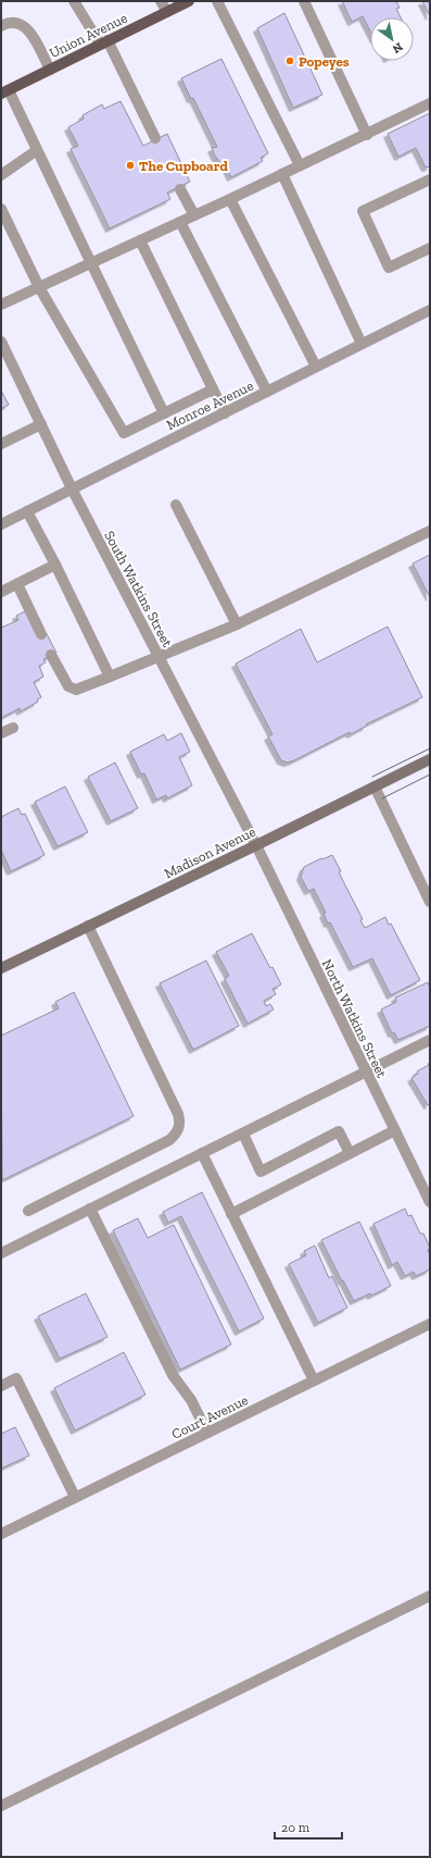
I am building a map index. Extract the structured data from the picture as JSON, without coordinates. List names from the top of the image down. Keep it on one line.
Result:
{"streets":{"main road":["Union Avenue"],"street":["Monroe Avenue","South Watkins Street","Madison Avenue","North Watkins Street","Court Avenue"]},"crossings":[["Monroe Avenue","South Watkins Street"],["South Watkins Street","Madison Avenue"],["South Watkins Street","North Watkins Street"],["Madison Avenue","North Watkins Street"]],"places":["Popeyes","The Cupboard"],"scale_bar":"20 m","north":"bottom right"}
